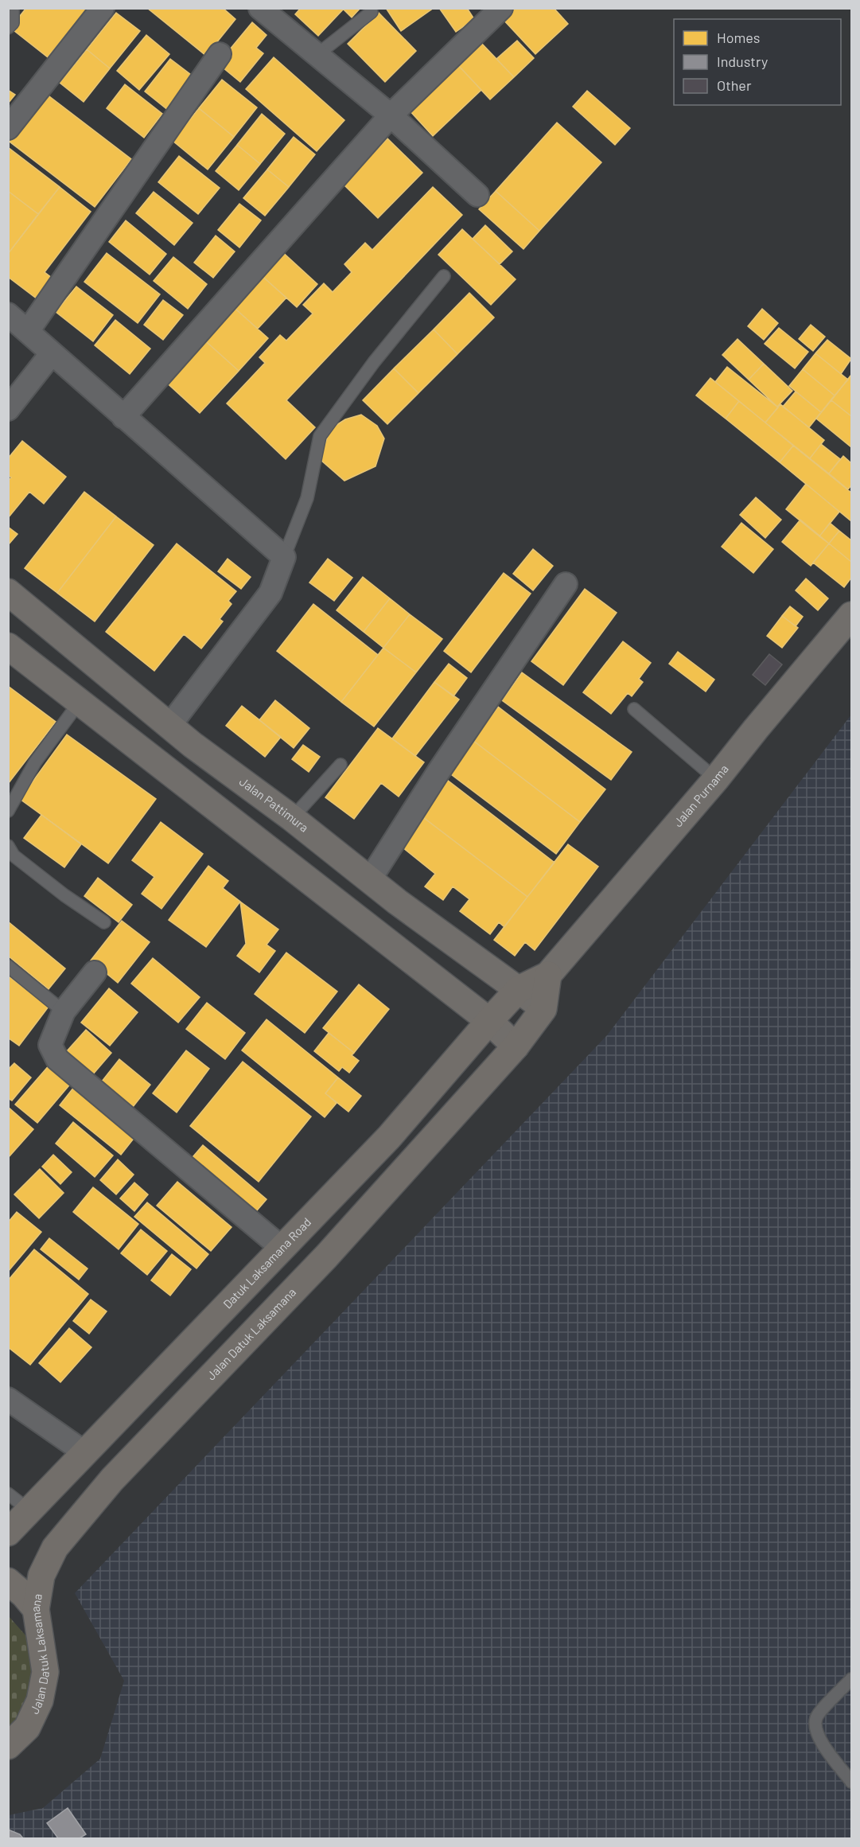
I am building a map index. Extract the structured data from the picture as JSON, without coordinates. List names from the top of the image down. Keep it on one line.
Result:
{"streets":{"highway":["Datuk Laksamana Road","Jalan Datuk Laksamana"],"main road":["Jalan Purnama","Jalan Pattimura"]},"crossings":[["Jalan Purnama","Jalan Datuk Laksamana"],["Jalan Pattimura","Datuk Laksamana Road"],["Jalan Pattimura","Jalan Datuk Laksamana"]],"legend":["Homes","Industry","Other"]}
